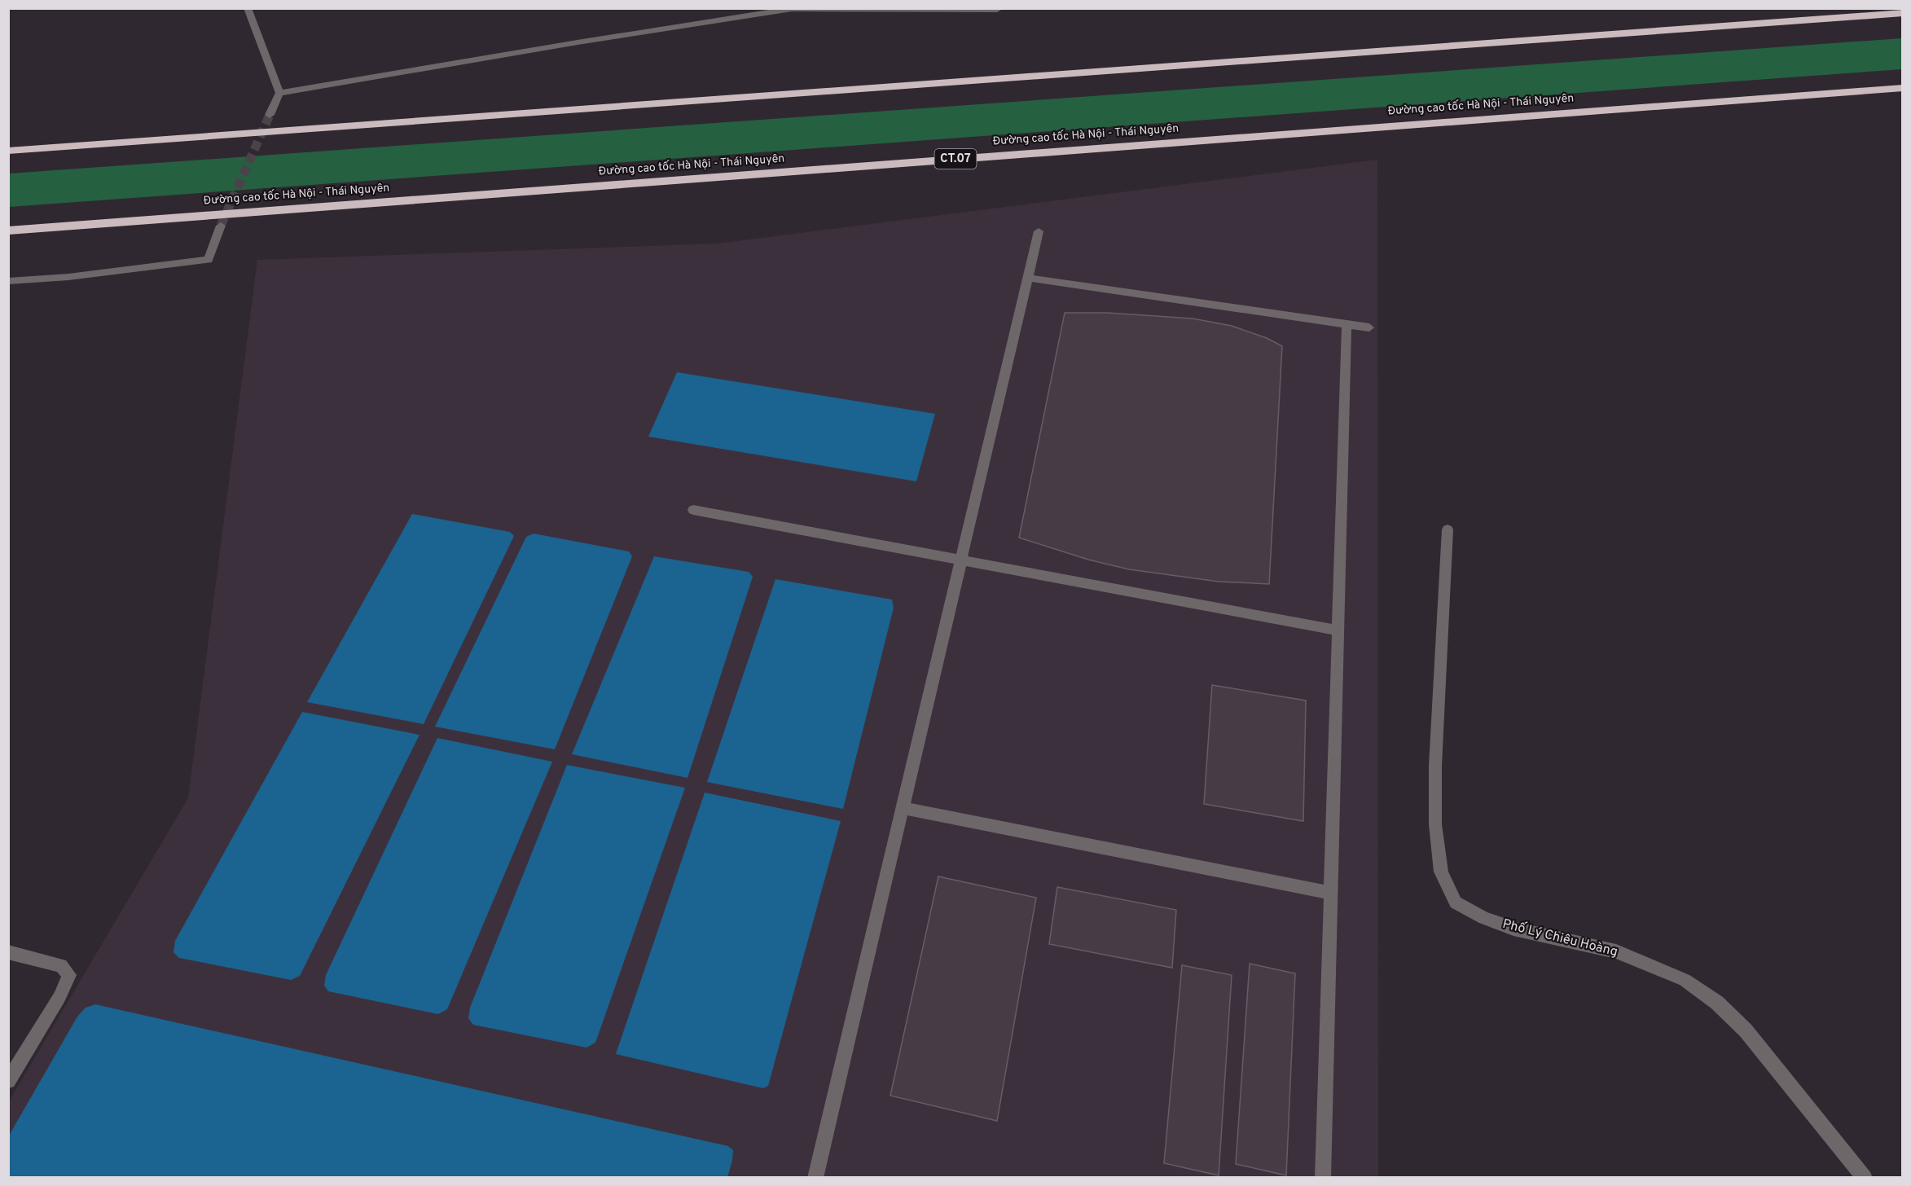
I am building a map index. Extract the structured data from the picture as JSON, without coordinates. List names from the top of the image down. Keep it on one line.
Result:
{"streets":{"highway":["Đường cao tốc Hà Nội - Thái Nguyên","CT.07"],"street":["Phố Lý Chiêu Hoàng"]}}
